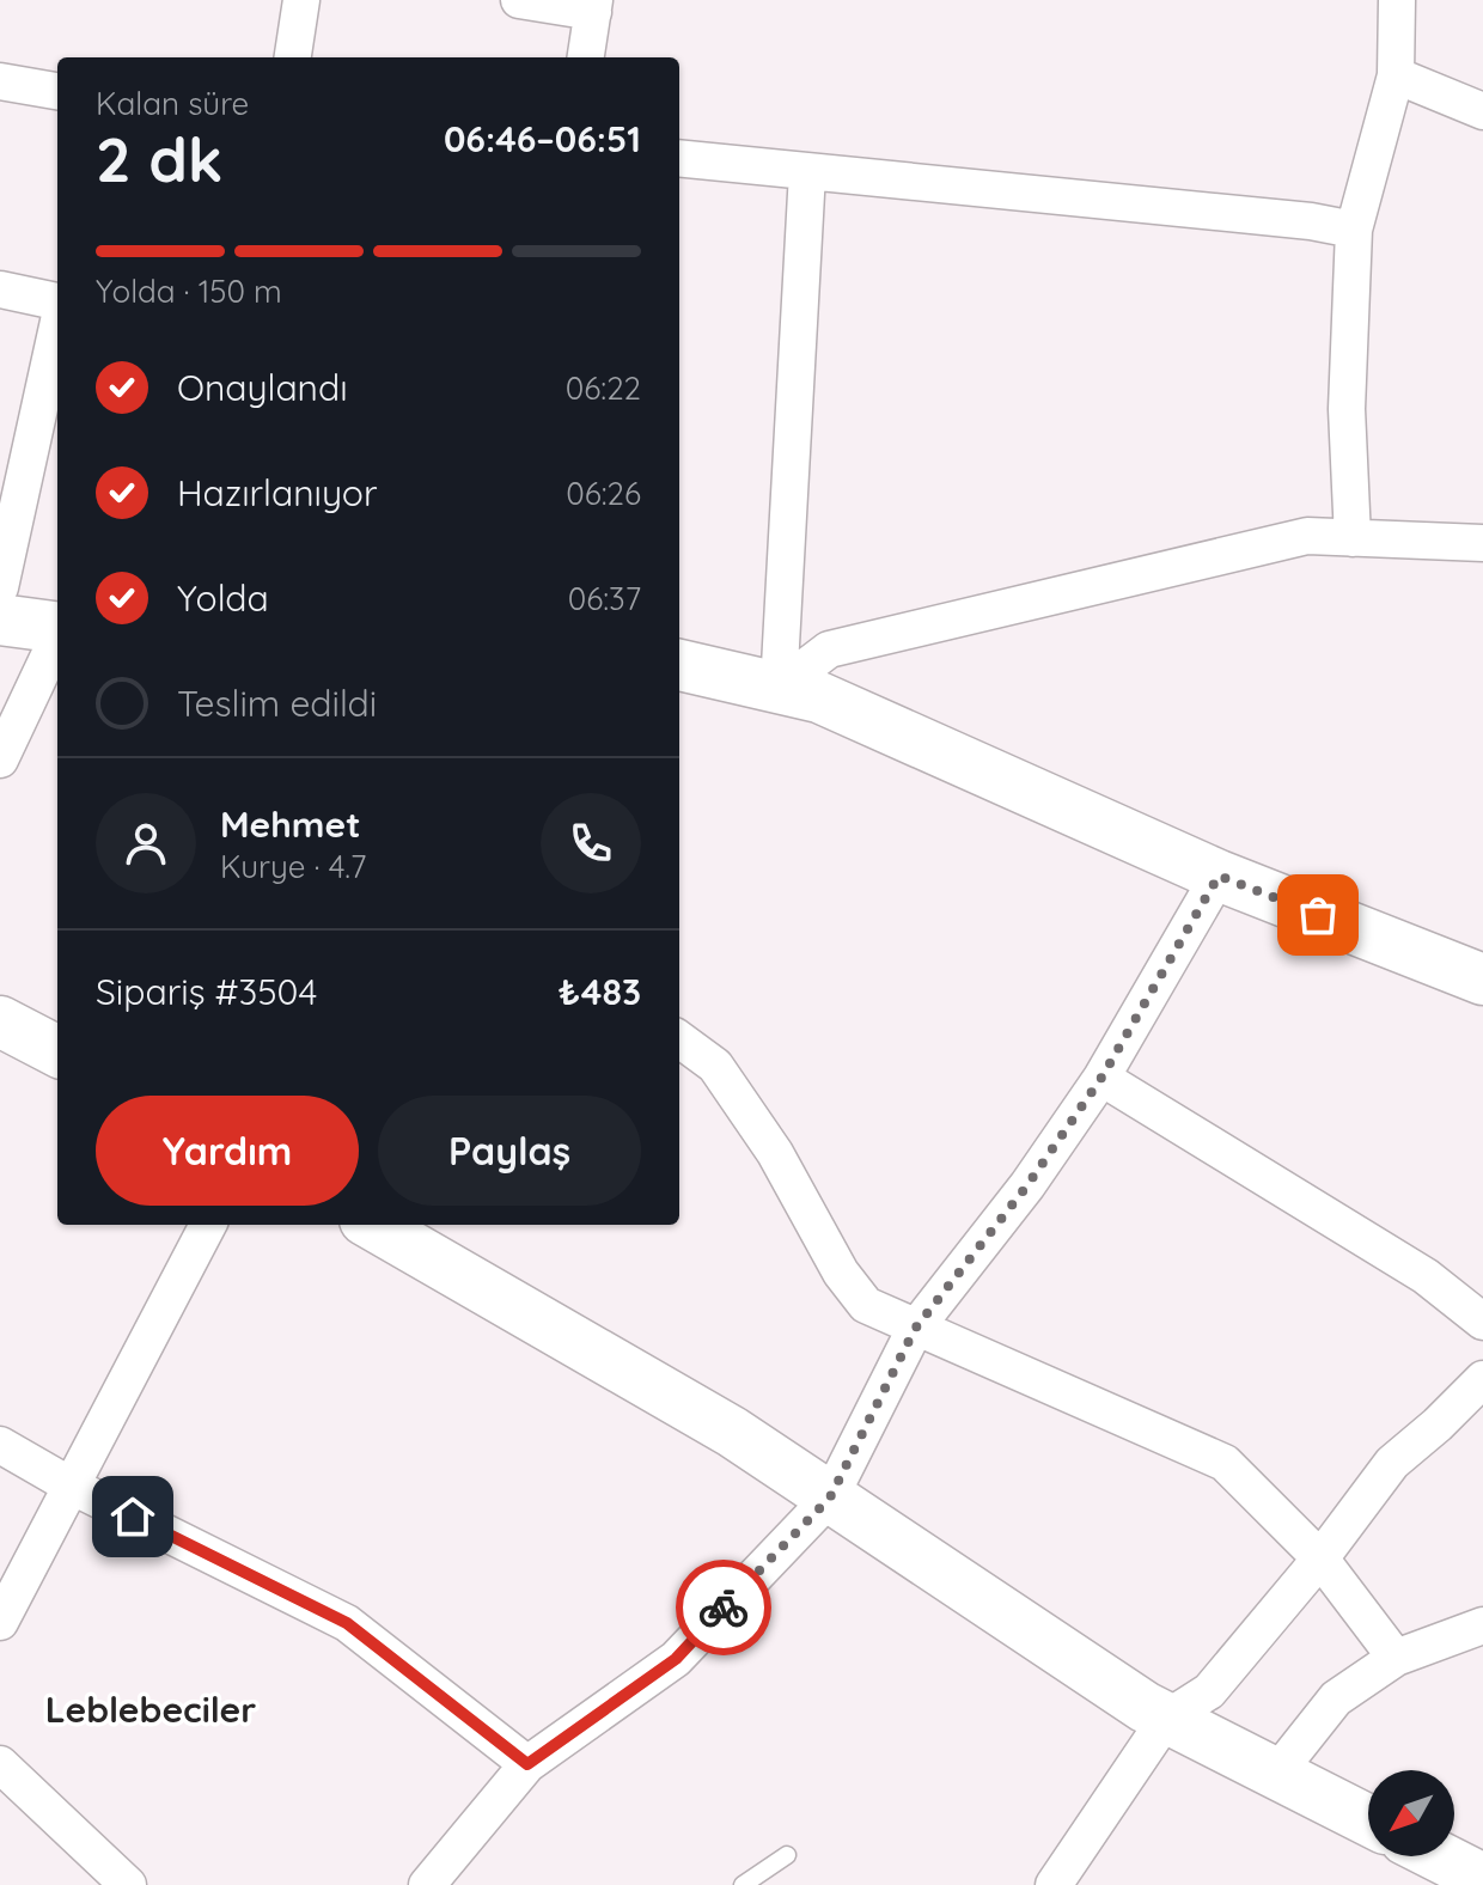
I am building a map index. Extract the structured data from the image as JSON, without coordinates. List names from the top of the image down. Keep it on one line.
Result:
{"districts":["Leblebeciler"],"north":"bottom left","page":{"heading":["2 dk","Kalan süre","06:46–06:51"],"panel":["Mehmet","Kurye · 4.7","Sipariş #3504","₺483"],"bar":"Yolda · 150 m","list":[["Onaylandı","06:22"],["Hazırlanıyor","06:26"],["Yolda","06:37"],"Teslim edildi"],"buttons":["Yardım","Paylaş"]}}
